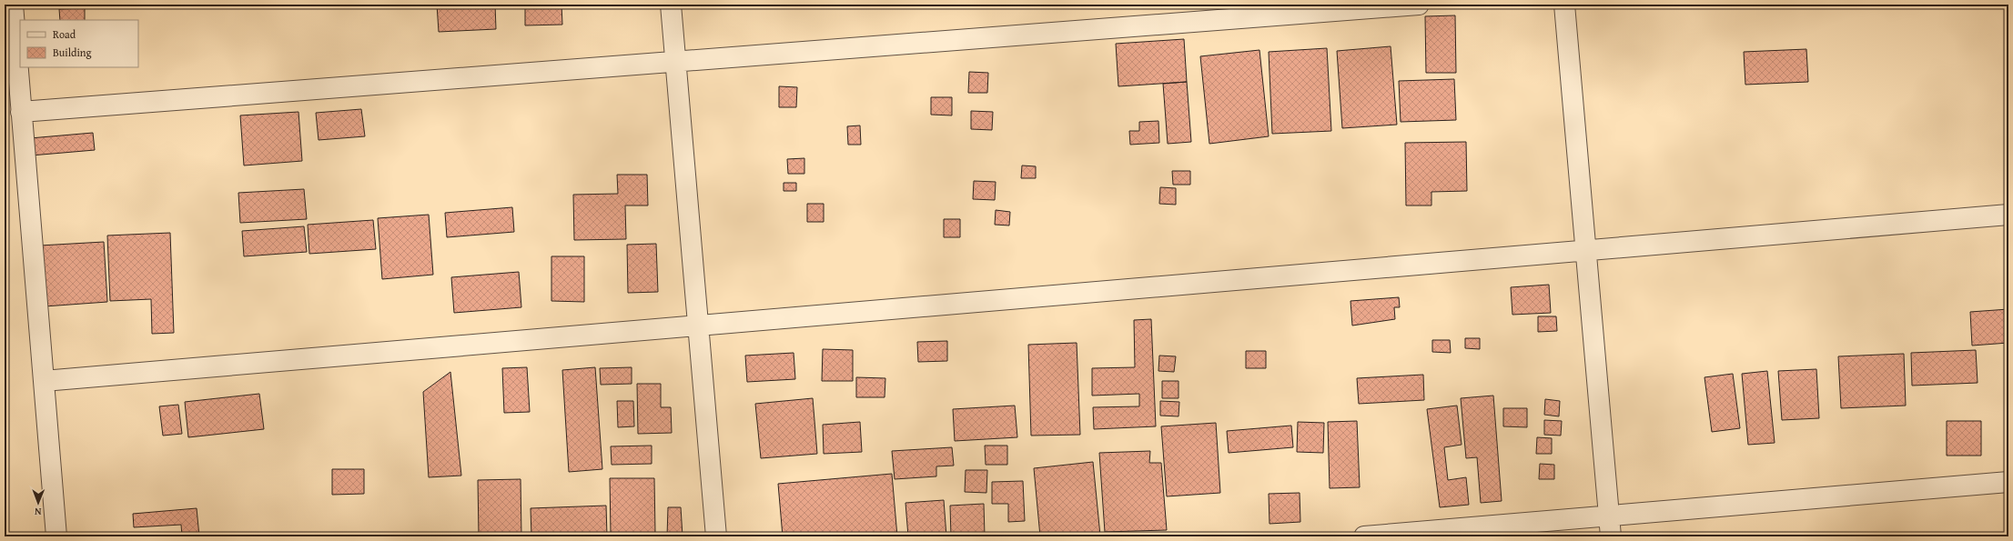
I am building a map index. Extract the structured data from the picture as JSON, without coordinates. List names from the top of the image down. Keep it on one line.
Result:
{"legend":["Road","Building"],"north":"bottom"}
